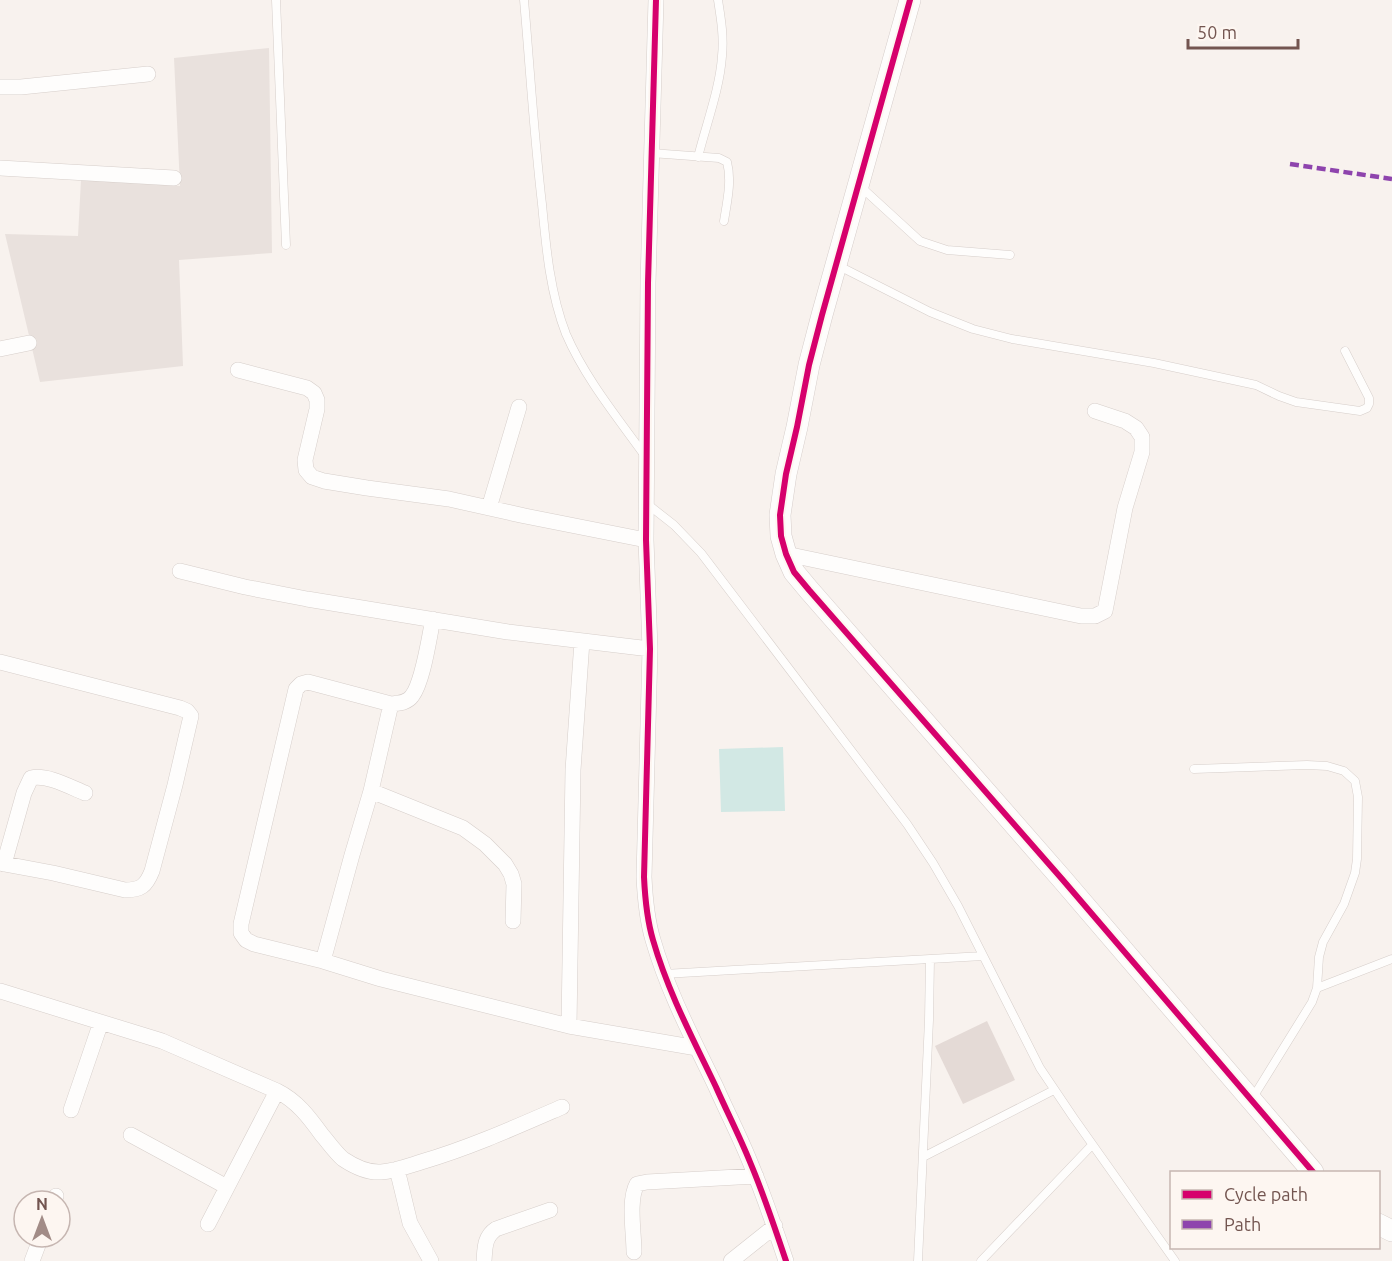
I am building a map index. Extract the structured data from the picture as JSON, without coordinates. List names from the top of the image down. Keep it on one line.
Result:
{"legend":["Cycle path","Path"],"scale_bar":"50 m","north":"top"}
